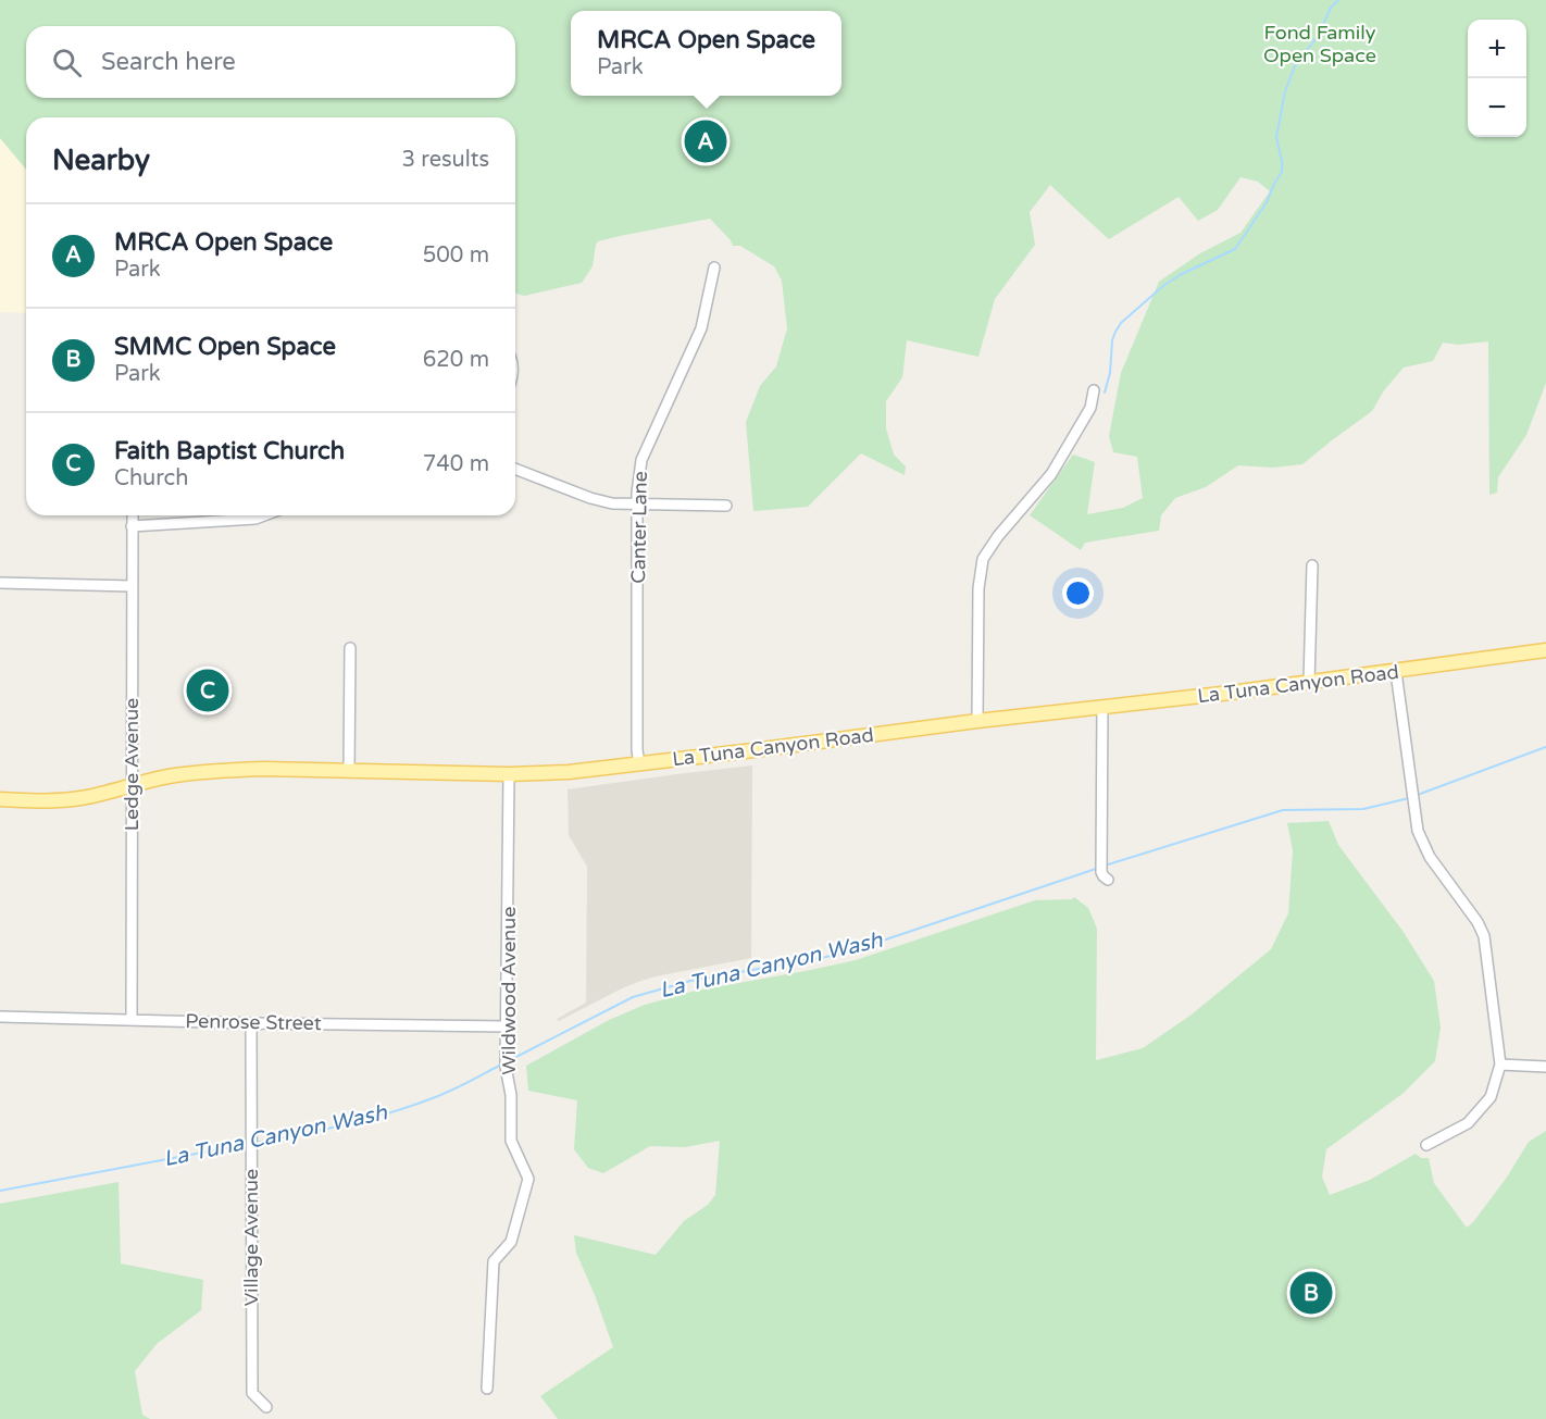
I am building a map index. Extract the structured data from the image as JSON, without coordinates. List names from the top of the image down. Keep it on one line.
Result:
{"streets":{"main road":["La Tuna Canyon Road"],"street":["Canter Lane","Ledge Avenue","Wildwood Avenue","Penrose Street","Village Avenue"]},"crossings":[["Canter Lane","La Tuna Canyon Road"],["La Tuna Canyon Road","Ledge Avenue"],["La Tuna Canyon Road","Wildwood Avenue"],["Ledge Avenue","Penrose Street"],["Wildwood Avenue","Penrose Street"],["Penrose Street","Village Avenue"]],"water":["La Tuna Canyon Wash"],"parks":["Fond Family Open Space"],"page":{"popup":["MRCA Open Space","Park"],"map_buttons":["+","−"],"search":"Search here","pins":["A","C","B"],"heading":["Nearby","3 results"],"list":[{"mark":"A","name":"MRCA Open Space","note":"Park","value":"500 m"},{"mark":"B","name":"SMMC Open Space","note":"Park","value":"620 m"},{"mark":"C","name":"Faith Baptist Church","note":"Church","value":"740 m"}]}}
